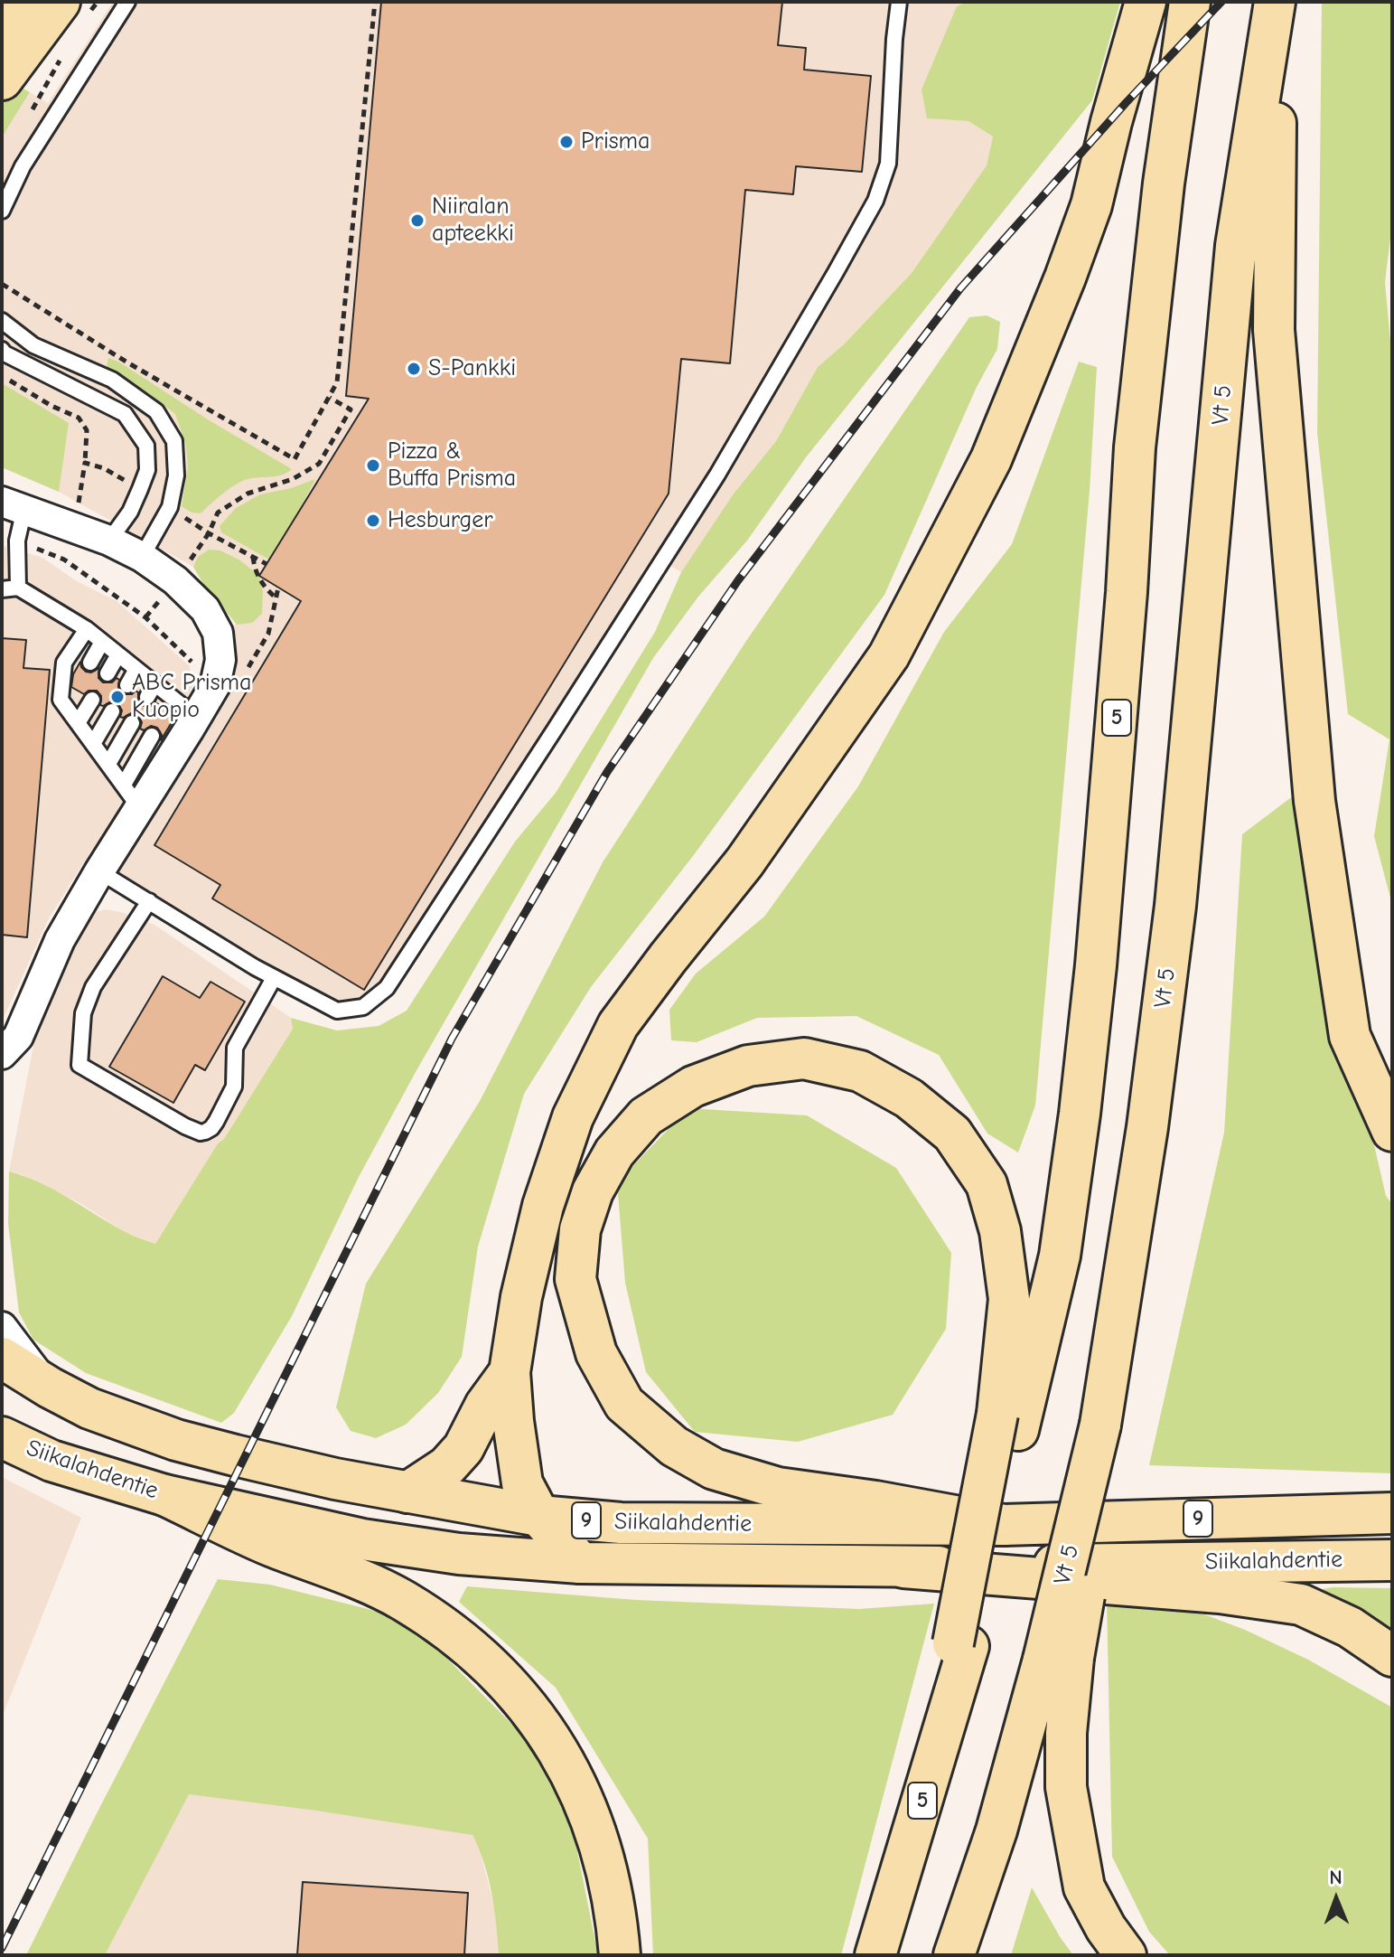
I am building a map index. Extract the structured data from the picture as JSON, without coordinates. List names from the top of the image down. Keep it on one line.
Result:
{"streets":{"main road":["Vt 5","5","Siikalahdentie","9"]},"places":["Prisma","Niiralan apteekki","S-Pankki","Pizza & Buffa Prisma","Hesburger","ABC Prisma Kuopio"],"north":"top"}
